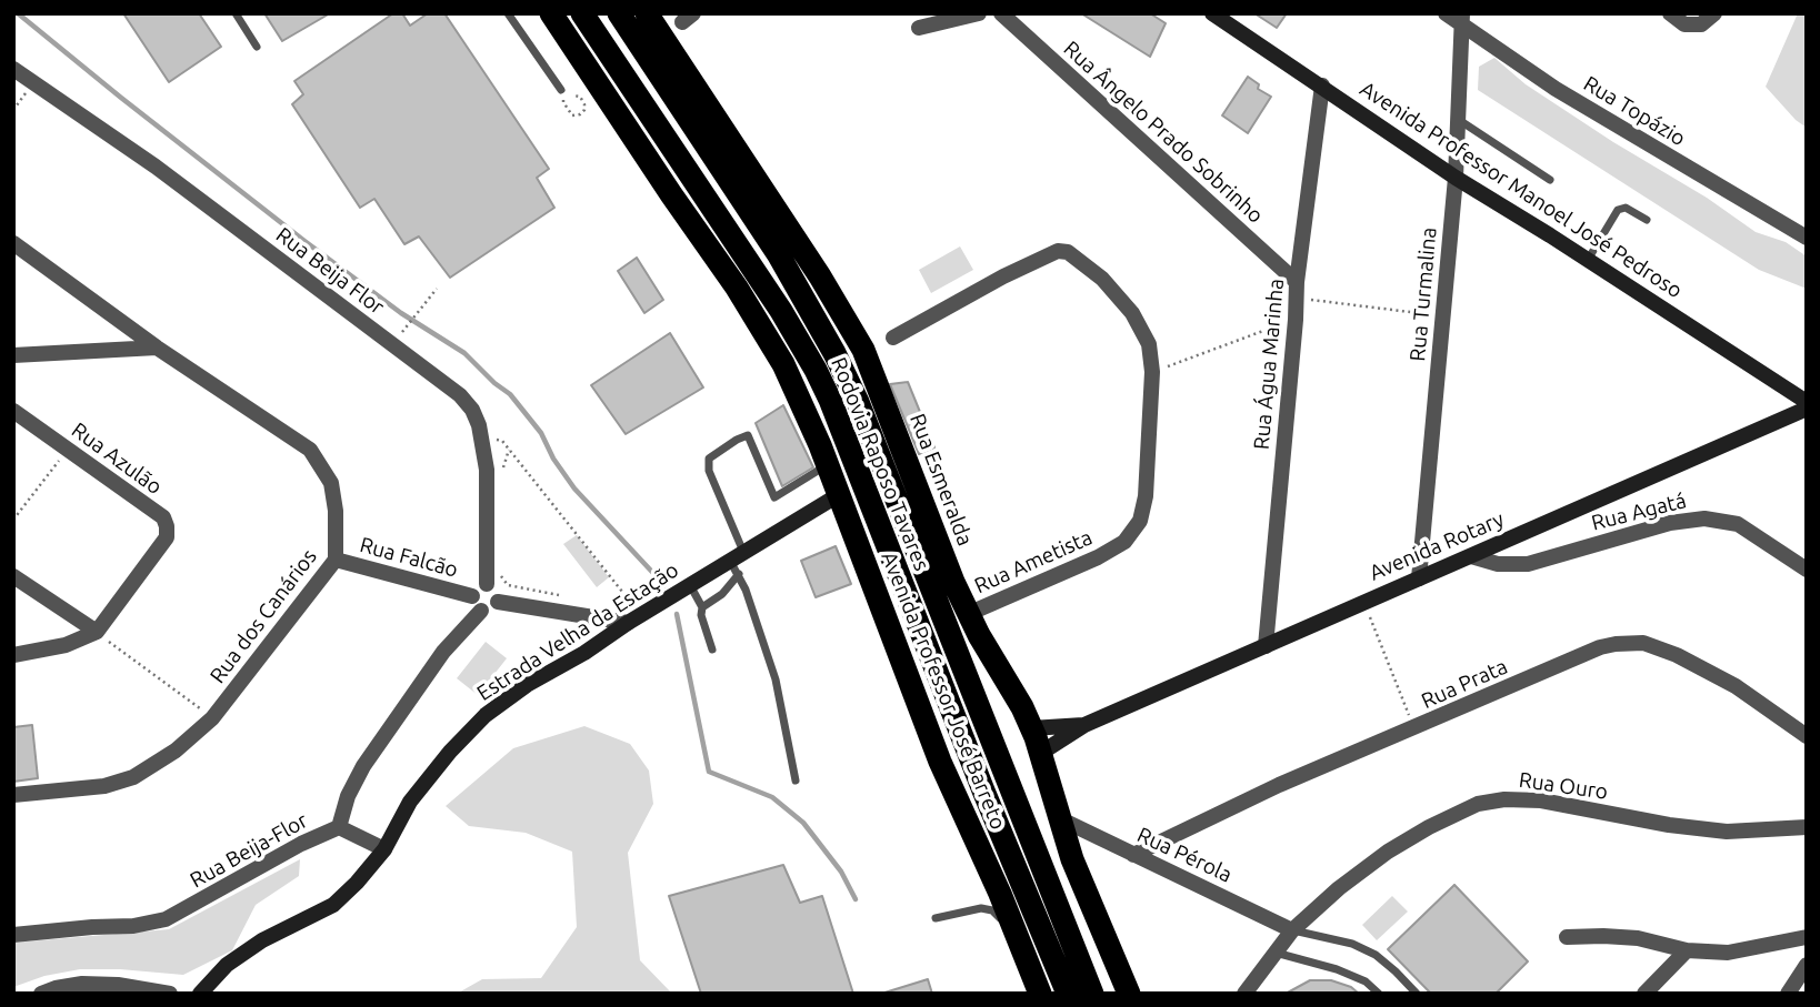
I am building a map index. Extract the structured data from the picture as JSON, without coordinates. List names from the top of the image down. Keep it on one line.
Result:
{"streets":{"highway":["Rodovia Raposo Tavares","Rua Esmeralda","Avenida Professor José Barreto"],"street":["Rua Topázio","Rua Ângelo Prado Sobrinho","Avenida Professor Manoel José Pedroso","Rua Beija Flor","Rua Turmalina","Rua Água Marinha","Rua Azulão","Rua Agatá","Avenida Rotary","Rua Falcão","Rua Ametista","Rua dos Canários","Estrada Velha da Estação","Rua Prata","Rua Ouro","Rua Beija-Flor","Rua Pérola"]},"crossings":[["Rua Topázio","Rua Turmalina"],["Rua Ângelo Prado Sobrinho","Rua Água Marinha"],["Avenida Professor Manoel José Pedroso","Rua Turmalina"],["Avenida Professor Manoel José Pedroso","Rua Água Marinha"],["Rua Beija Flor","Rua Falcão"],["Rua Beija Flor","Rua Beija-Flor"],["Rua Turmalina","Avenida Rotary"],["Rua Água Marinha","Avenida Rotary"],["Rua Esmeralda","Avenida Rotary"],["Rua Esmeralda","Rua Ametista"],["Rua Esmeralda","Rua Pérola"],["Rua Agatá","Avenida Rotary"],["Rua Falcão","Rua dos Canários"],["Rua Falcão","Rua Beija-Flor"],["Estrada Velha da Estação","Avenida Professor José Barreto"],["Rua Prata","Rua Pérola"],["Rua Ouro","Rua Pérola"]]}
